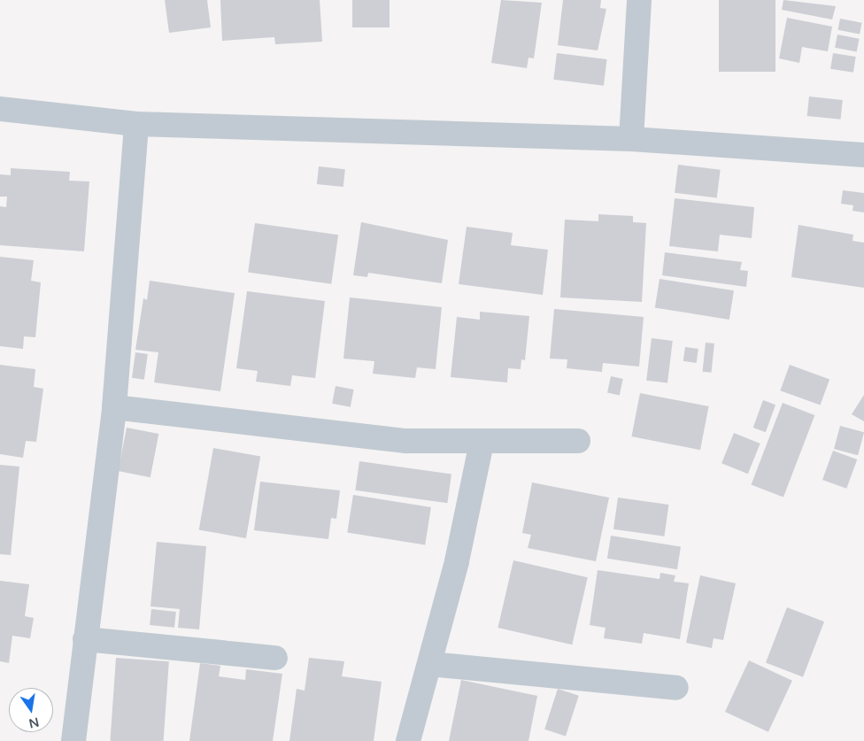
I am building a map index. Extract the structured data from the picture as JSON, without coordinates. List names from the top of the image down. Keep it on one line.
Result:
{"north":"bottom"}
